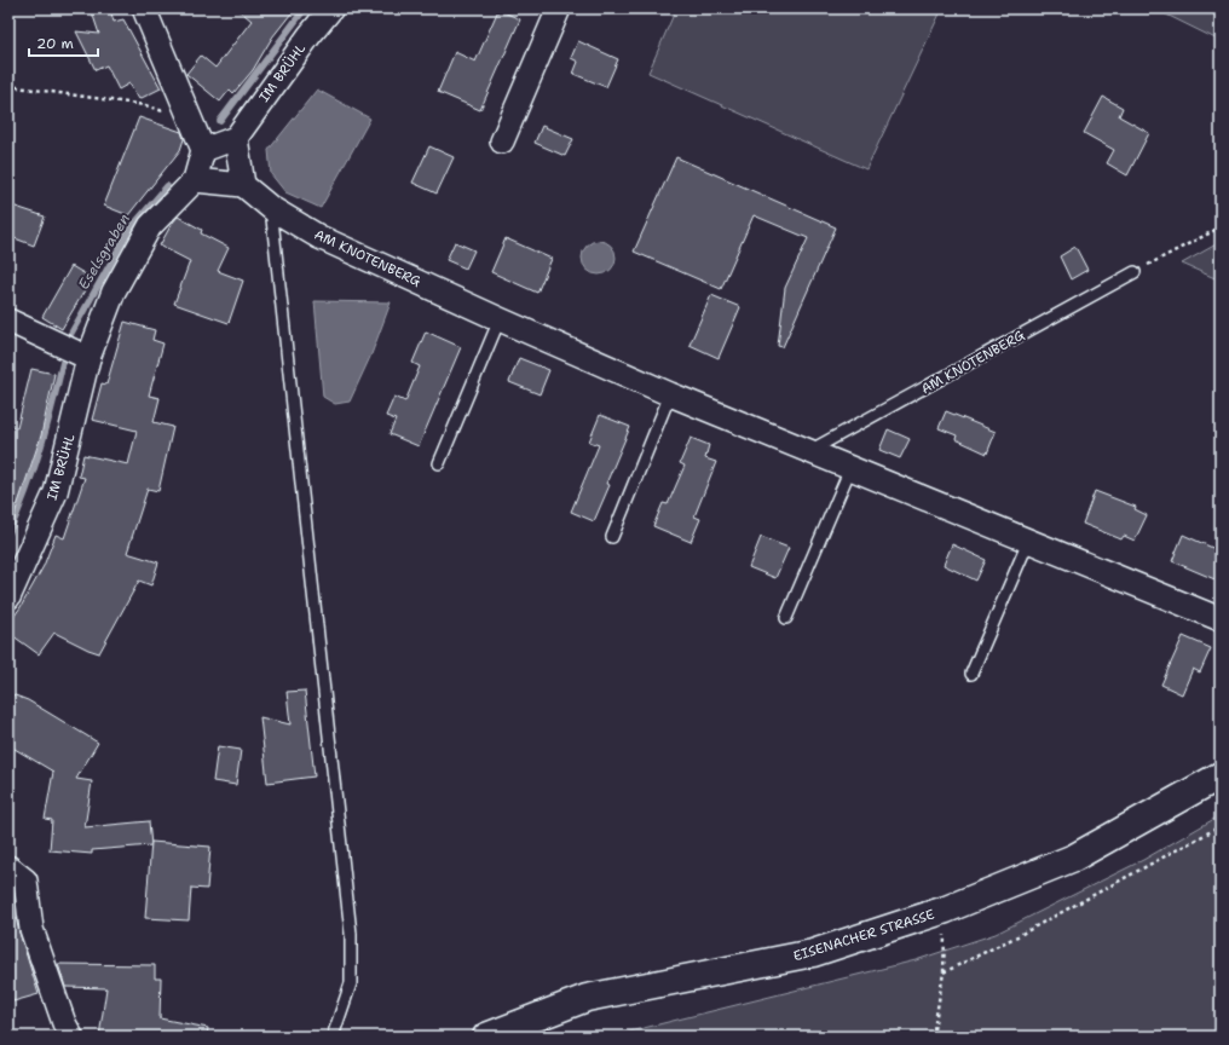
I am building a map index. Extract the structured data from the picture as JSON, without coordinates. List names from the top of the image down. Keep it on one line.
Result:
{"streets":{"main road":["EISENACHER STRASSE"],"street":["IM BRÜHL","AM KNOTENBERG"]},"water":["Eselsgraben"],"scale_bar":"20 m"}
